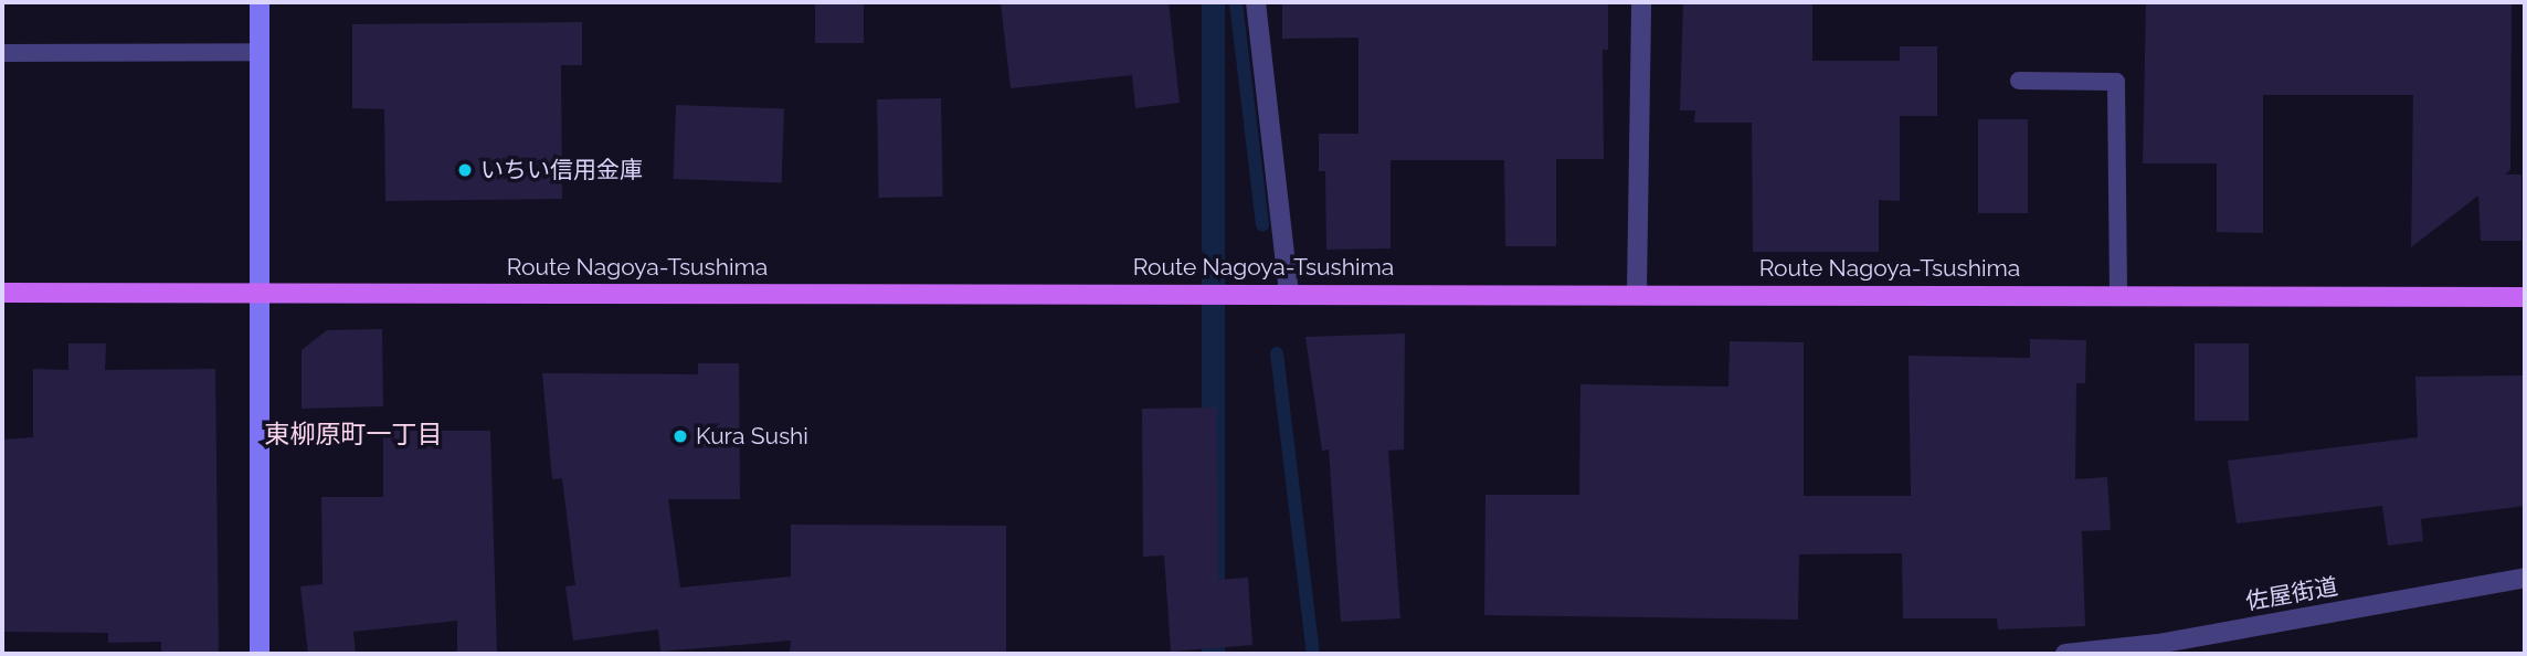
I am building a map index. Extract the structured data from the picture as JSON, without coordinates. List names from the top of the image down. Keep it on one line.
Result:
{"streets":{"main road":["Route Nagoya-Tsushima"],"street":["佐屋街道"]},"districts":["東柳原町一丁目"],"places":["いちい信用金庫","Kura Sushi"]}
